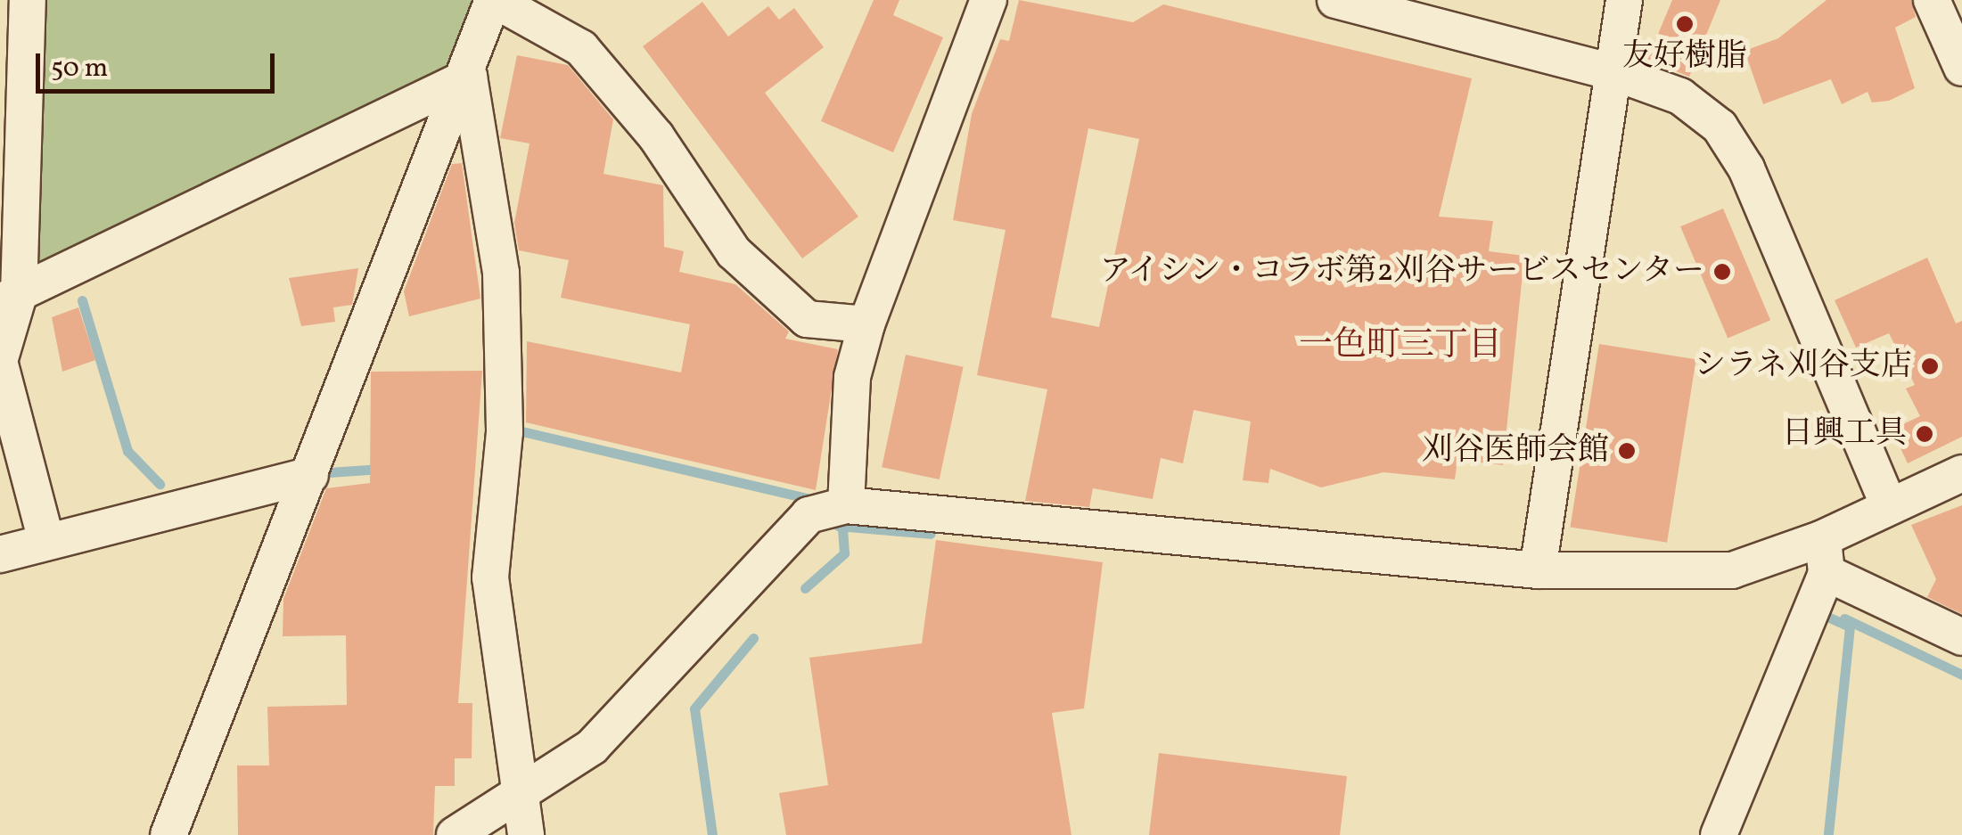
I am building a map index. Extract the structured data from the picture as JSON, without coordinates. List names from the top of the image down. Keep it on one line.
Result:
{"districts":["一色町三丁目"],"places":["友好樹脂","アイシン・コラボ第2刈谷サービスセンター","シラネ刈谷支店","日興工具","刈谷医師会館"],"scale_bar":"50 m"}
